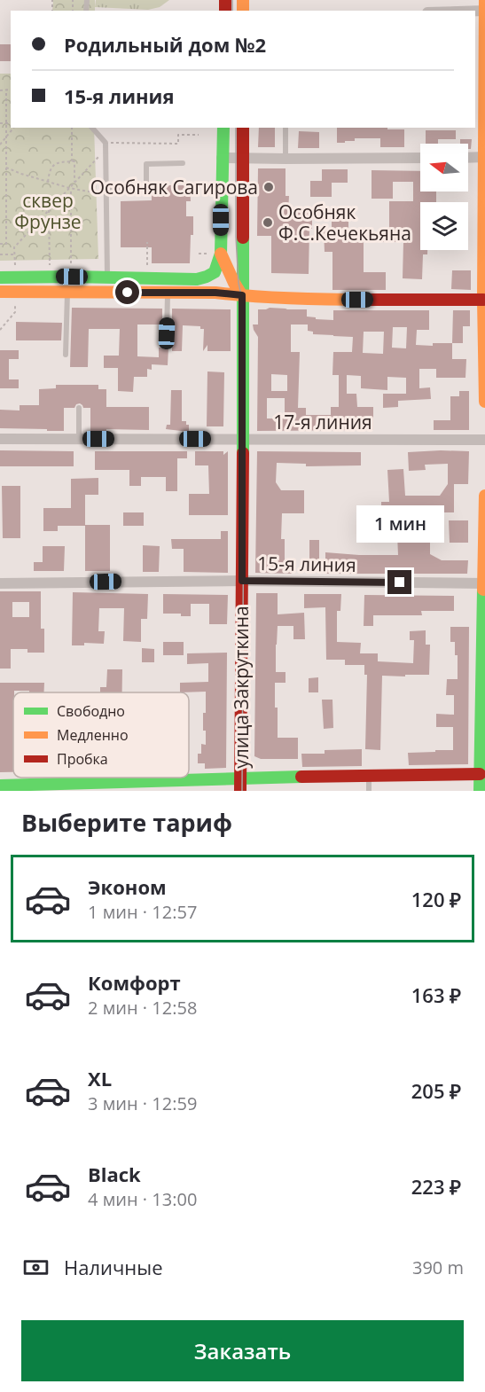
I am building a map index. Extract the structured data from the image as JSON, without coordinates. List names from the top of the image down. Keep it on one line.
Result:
{"streets":{"main road":["улица Закруткина"],"street":["17-я линия","15-я линия"]},"crossings":[["17-я линия","улица Закруткина"],["15-я линия","улица Закруткина"]],"parks":["сквер Фрунзе"],"places":["Особняк Сагирова","Особняк Ф.С.Кечекьяна"],"legend":["Свободно","Медленно","Пробка"],"north":"left","page":{"banner":["Родильный дом №2","15-я линия"],"bubble":"1 мин","heading":"Выберите тариф","list":[{"name":"Эконом","note":"1 мин · 12:57","value":"120 ₽"},{"name":"Комфорт","note":"2 мин · 12:58","value":"163 ₽"},{"name":"XL","note":"3 мин · 12:59","value":"205 ₽"},{"name":"Black","note":"4 мин · 13:00","value":"223 ₽"}],"pay":["Наличные","390 m"],"buttons":"Заказать"}}
